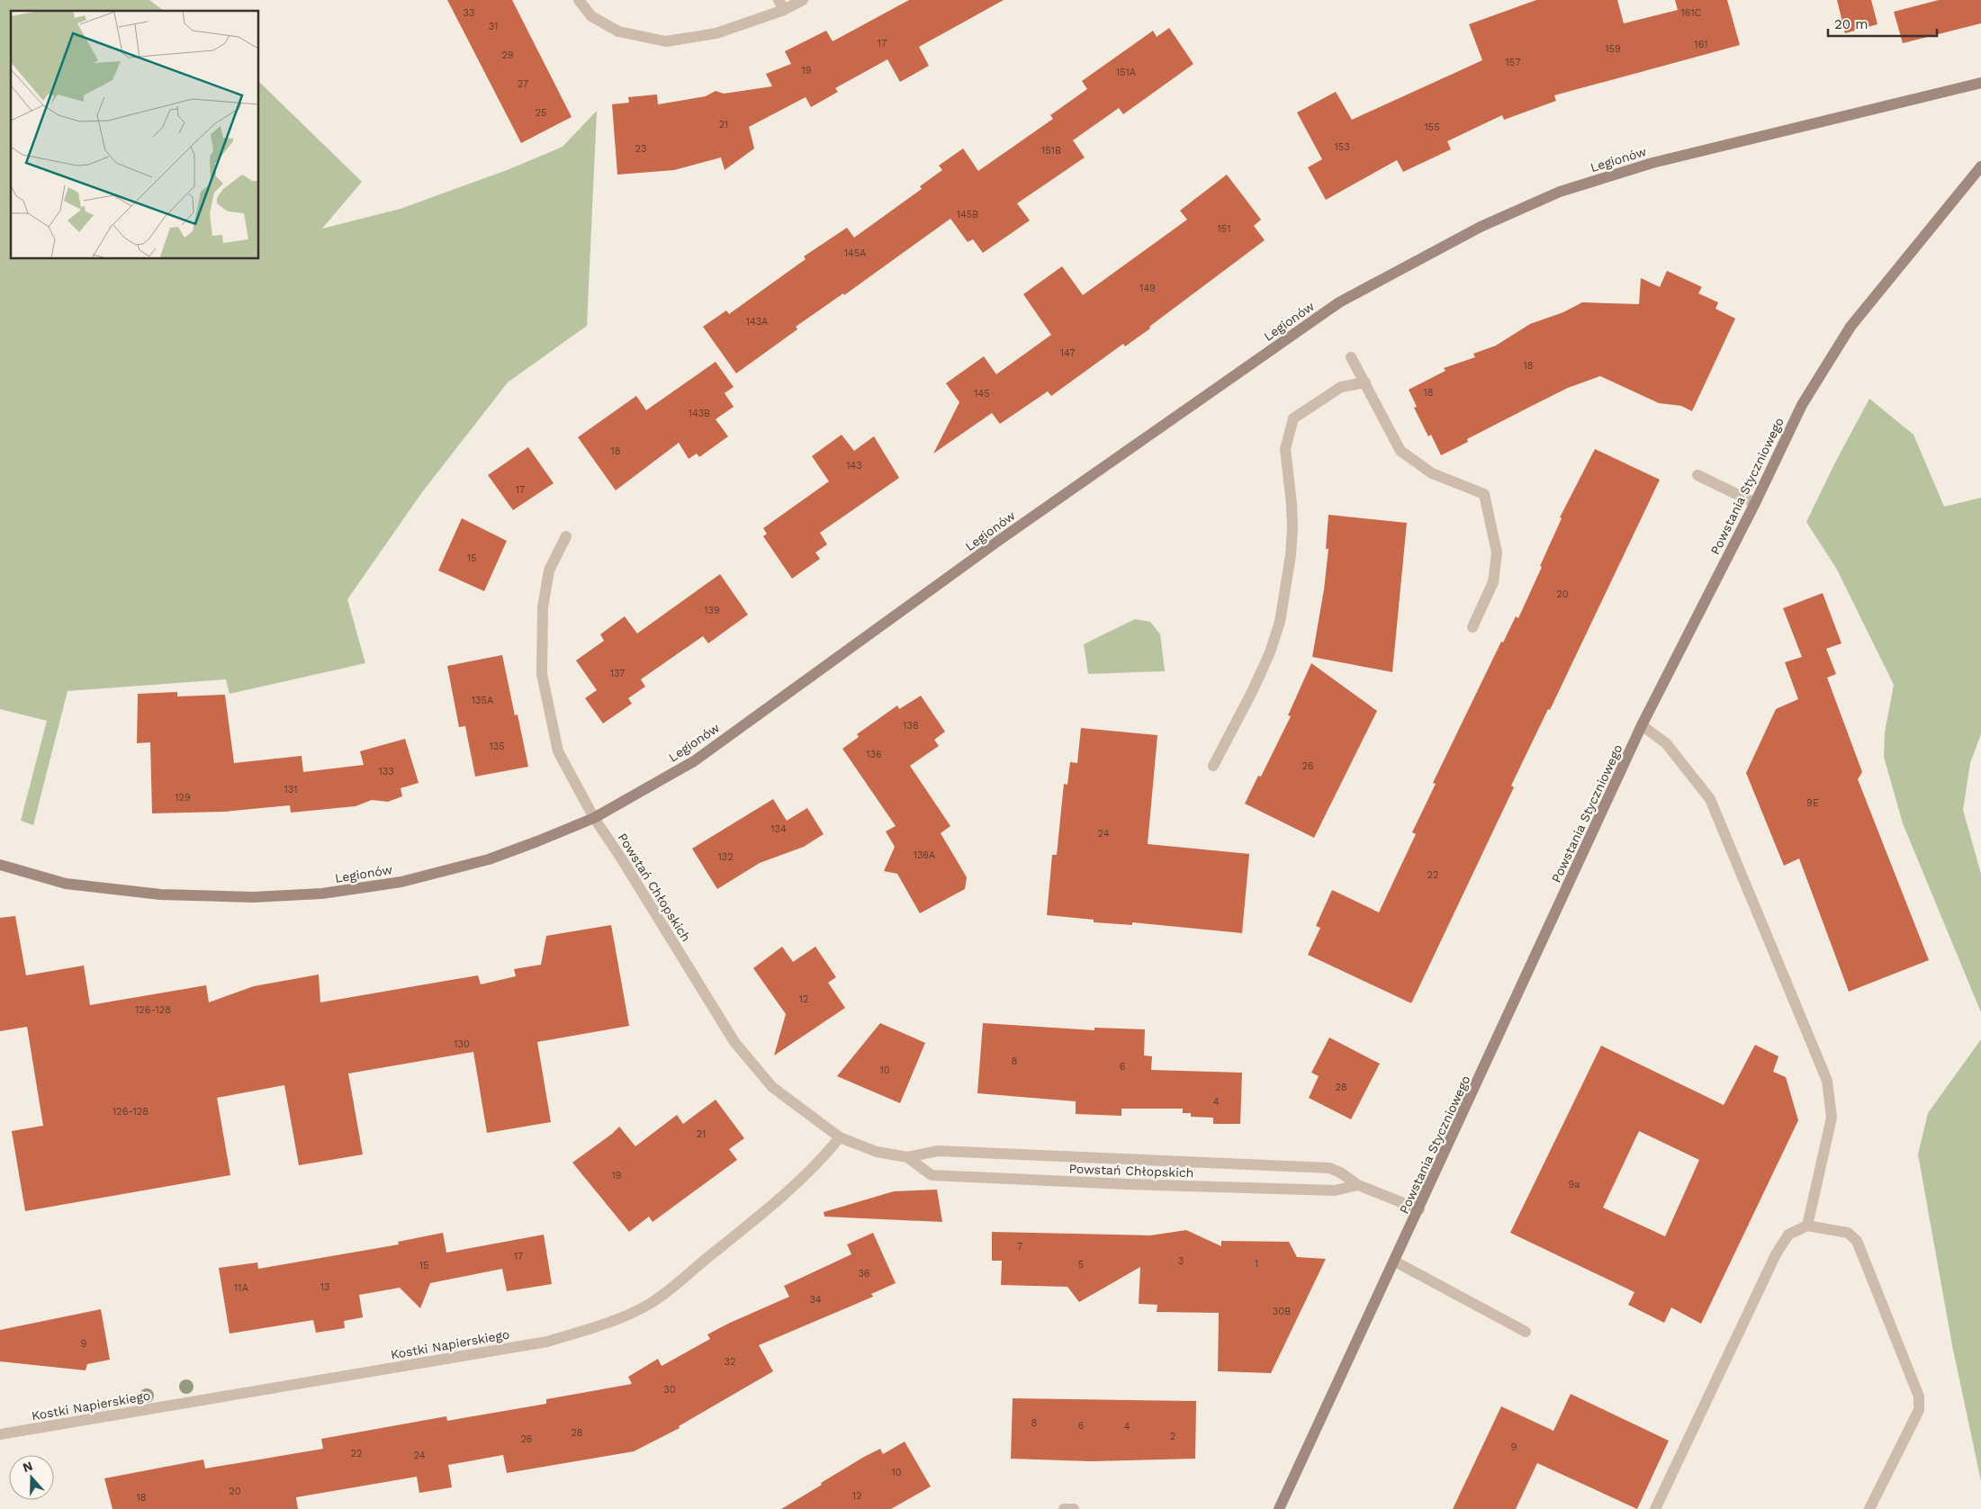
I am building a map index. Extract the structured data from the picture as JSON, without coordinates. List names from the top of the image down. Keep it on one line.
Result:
{"streets":{"street":["Legionów","Powstania Styczniowego","Powstań Chłopskich","Kostki Napierskiego"]},"crossings":[["Legionów","Powstań Chłopskich"],["Powstania Styczniowego","Powstań Chłopskich"],["Powstań Chłopskich","Kostki Napierskiego"]],"house_numbers":["33","161C","31","17","161","159","29","157","19","151A","27","25","21","155","153","23","151B","145B","151","145A","149","143A","147","18","18","145","143B","18","143","17","15","20","139","137","135A","138","135","136","26","133","131","129","9E","134","24","136A","132","22","12","126-128","130","8","6","10","28","4","126-128","21","19","9a","7","17","3","1","5","15","36","13","11A","34","30B","9","32","30","8","6","4","28","2","26","9","22","24","10","20","12","18"],"scale_bar":"20 m","north":"top"}
